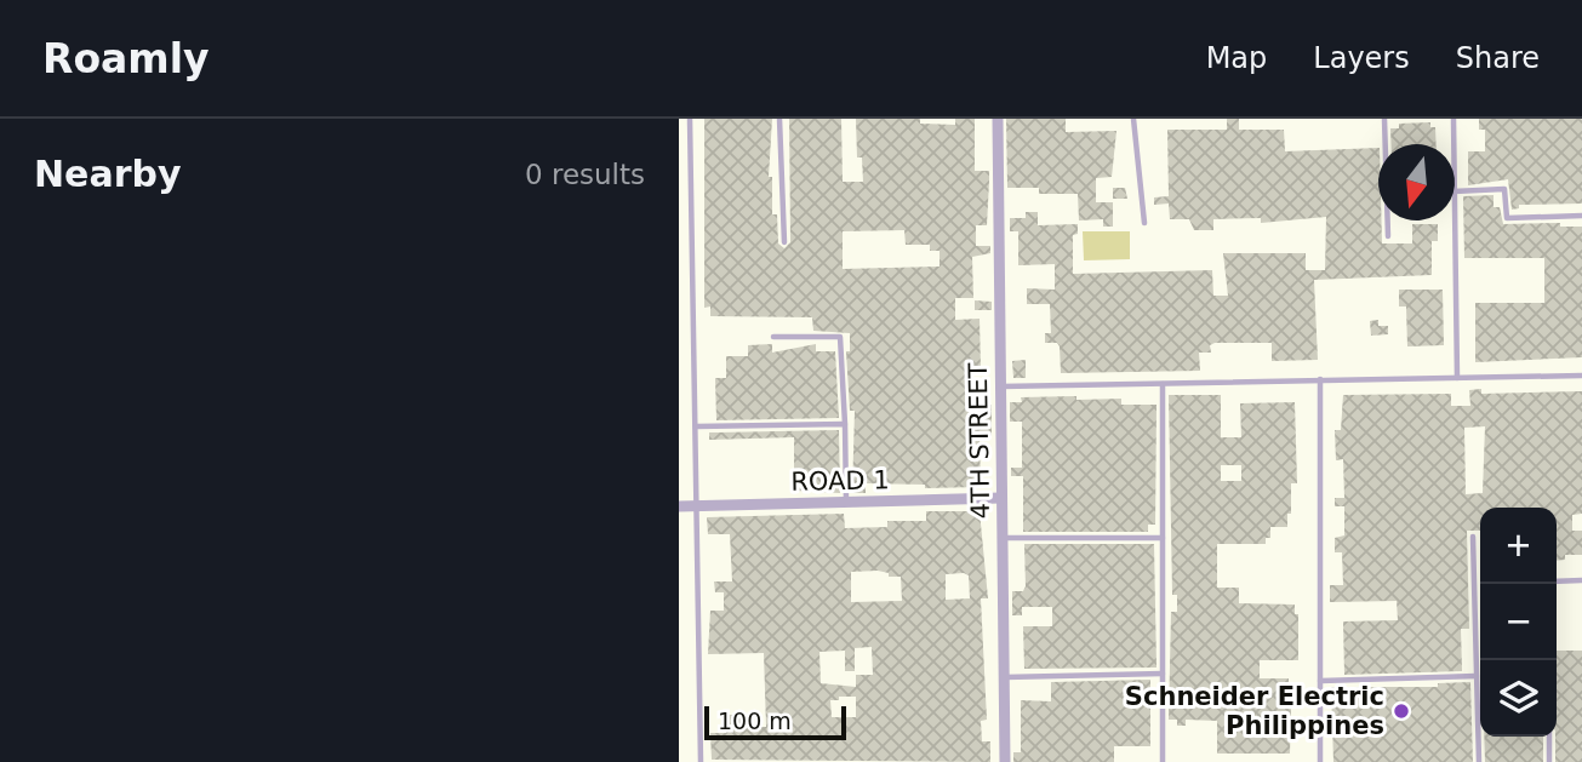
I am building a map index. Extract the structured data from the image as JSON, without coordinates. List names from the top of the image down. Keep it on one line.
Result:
{"streets":{"street":["4TH STREET","ROAD 1"]},"crossings":[["4TH STREET","ROAD 1"]],"places":["Schneider Electric Philippines"],"scale_bar":"100 m","north":"bottom","page":{"header":"Roamly","nav":["Map","Layers","Share"],"heading":["Nearby","0 results"],"map_buttons":["+","−"],"scale":"100 m"}}
